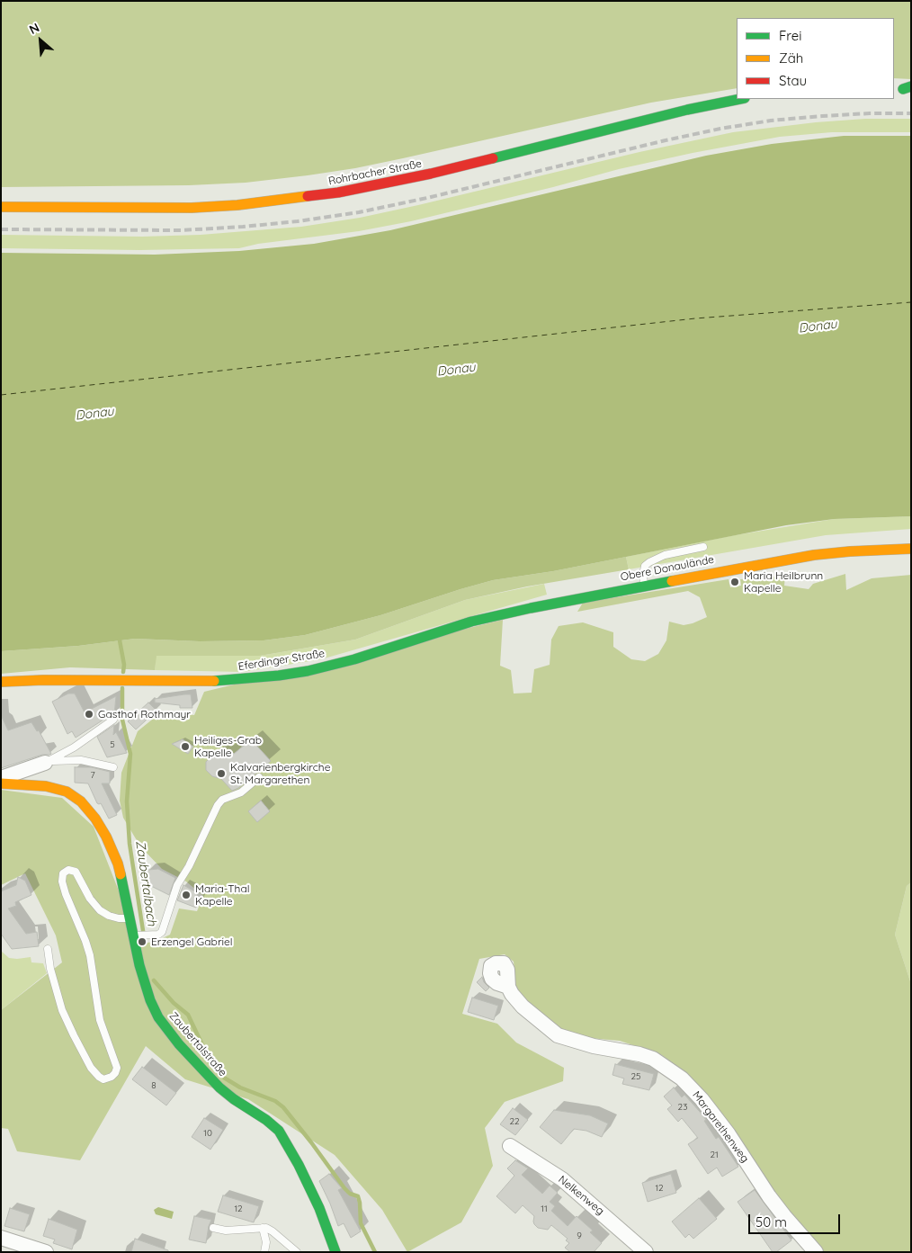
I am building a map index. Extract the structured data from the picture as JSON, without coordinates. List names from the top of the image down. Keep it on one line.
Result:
{"streets":{"main road":["Rohrbacher Straße","Obere Donaulände","Eferdinger Straße","Zaubertalstraße"],"street":["Margarethenweg","Nelkenweg"]},"crossings":[["Obere Donaulände","Eferdinger Straße"]],"water":["Donau","Zaubertalbach"],"places":["Maria Heilbrunn Kapelle","Gasthof Rothmayr","Heiliges-Grab Kapelle","Kalvarienbergkirche St. Margarethen","Maria-Thal Kapelle","Erzengel Gabriel"],"house_numbers":["5","7","25","8","23","22","10","21","12","12","11","9"],"legend":["Frei","Zäh","Stau"],"scale_bar":"50 m","north":"top left"}
